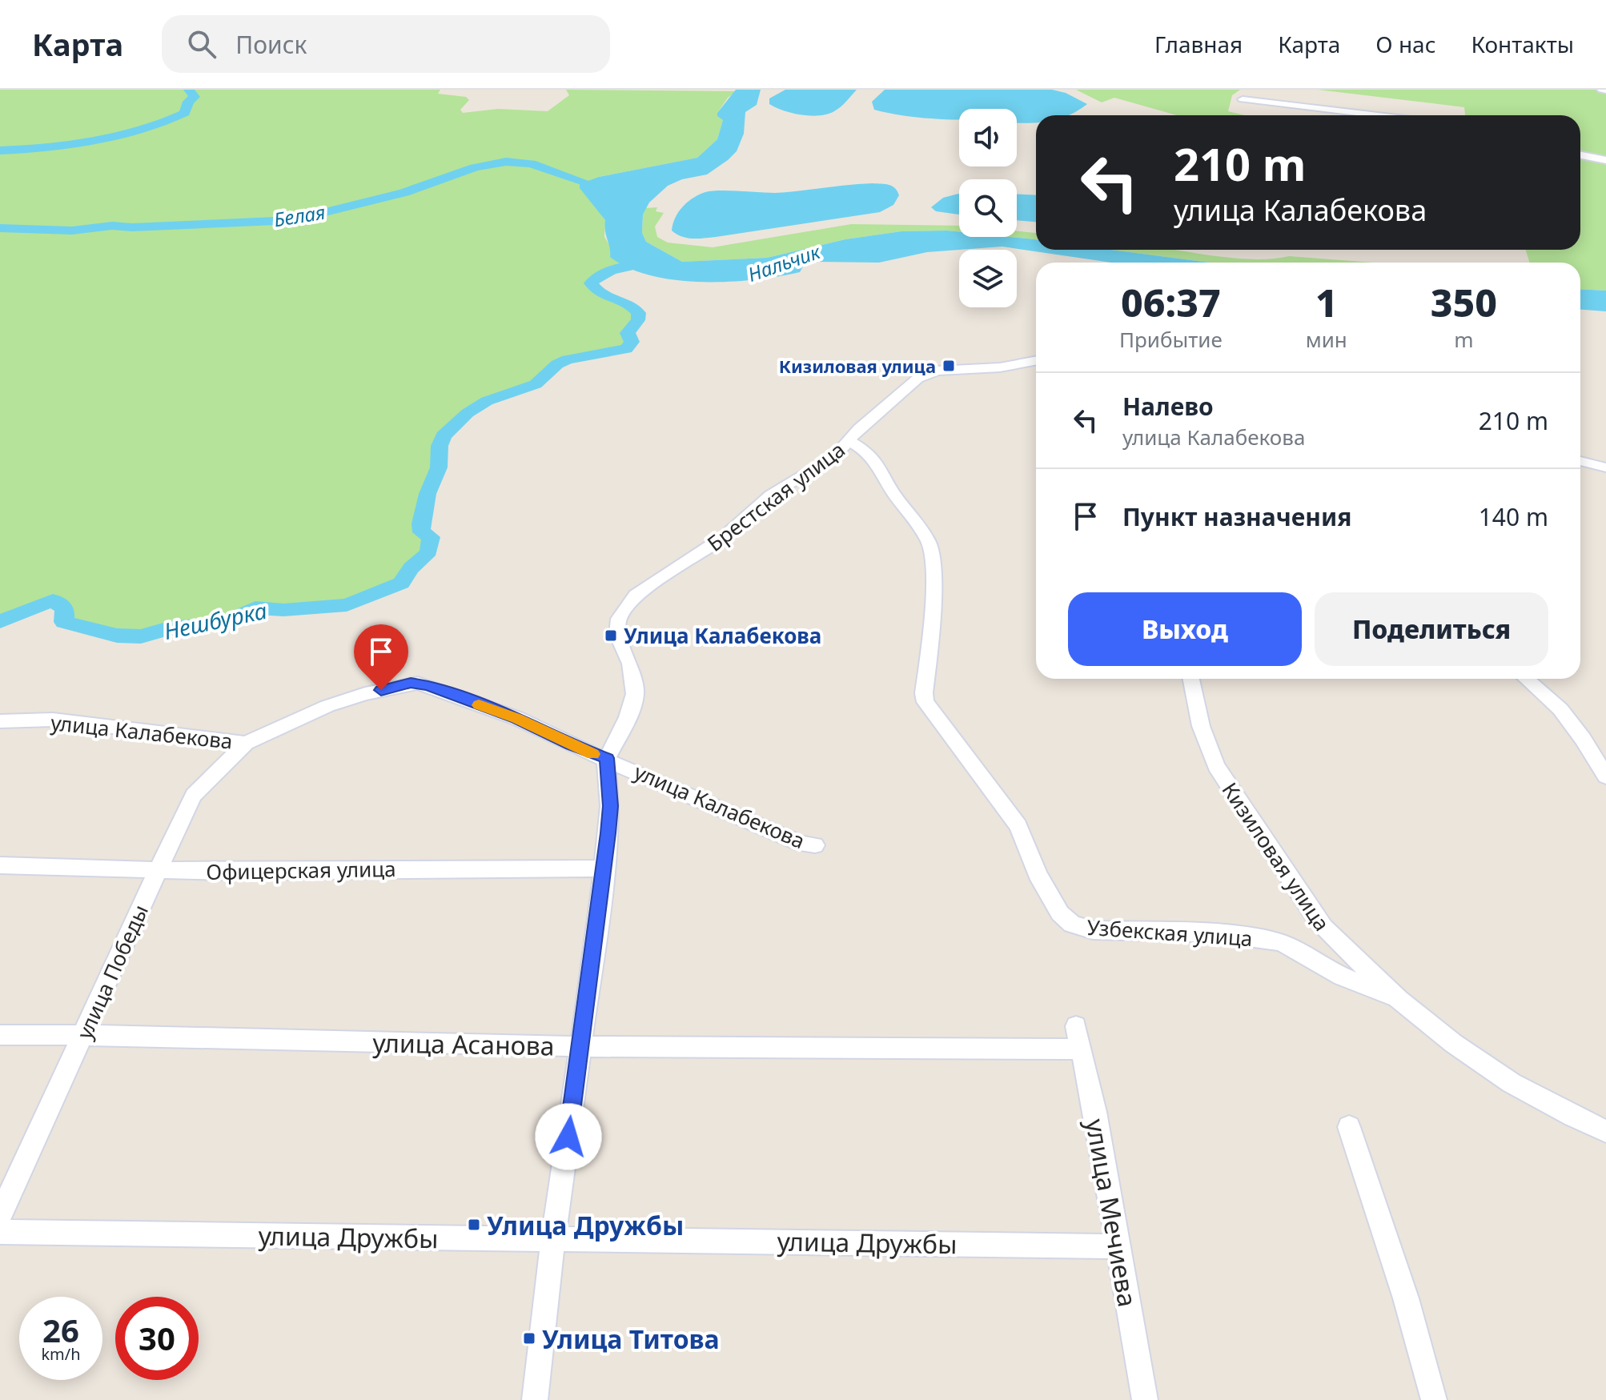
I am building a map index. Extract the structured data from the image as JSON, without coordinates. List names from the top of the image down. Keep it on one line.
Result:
{"streets":{"street":["Брестская улица","улица Калабекова","Кизиловая улица","Офицерская улица","Узбекская улица","улица Победы","улица Асанова","улица Мечиева","улица Дружбы"]},"crossings":[["Брестская улица","улица Калабекова"],["Брестская улица","Узбекская улица"],["улица Калабекова","улица Победы"],["Кизиловая улица","Узбекская улица"],["Офицерская улица","улица Победы"],["улица Победы","улица Асанова"],["улица Асанова","улица Мечиева"],["улица Мечиева","улица Дружбы"]],"water":["Белая","Нальчик","Нешбурка"],"places":{"transit":["Кизиловая улица","Улица Калабекова","Улица Дружбы","Улица Титова"]},"page":{"header":"Карта","search":"Поиск","nav":["Главная","Карта","О нас","Контакты"],"turn":["210 m","улица Калабекова"],"eta":["06:37","Прибытие","1","мин","350","m"],"list":[{"name":"Налево","note":"улица Калабекова","value":"210 m"},{"name":"Пункт назначения","value":"140 m"}],"buttons":["Выход","Поделиться"],"speed":"26 km/h","limit":"30"}}
